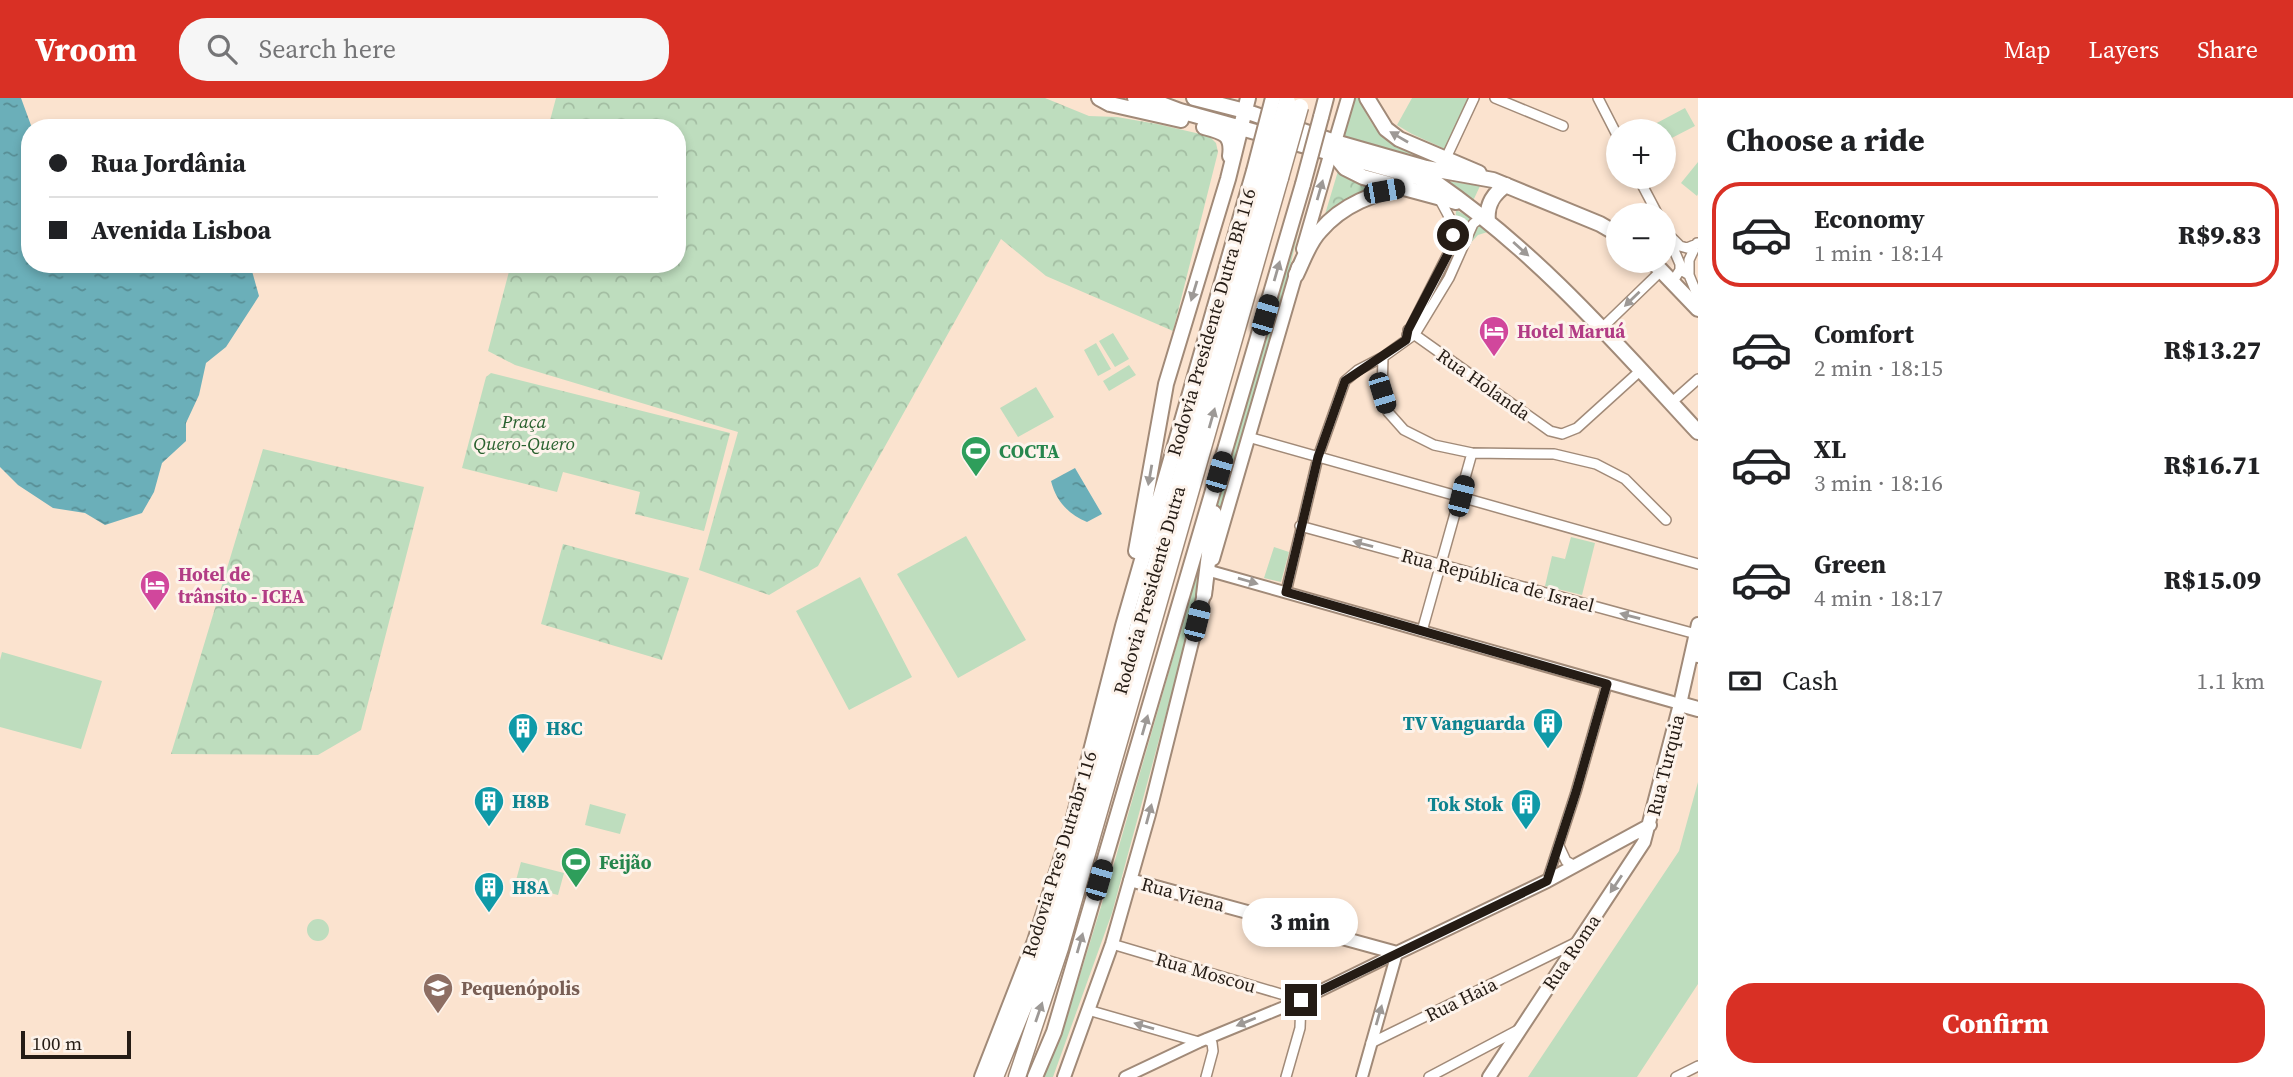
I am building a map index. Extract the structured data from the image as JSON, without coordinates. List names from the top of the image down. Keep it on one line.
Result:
{"streets":{"highway":["Rodovia Presidente Dutra"],"main road":["Rodovia Presidente Dutra BR 116","Rua Turquia","Rodovia Pres Dutrabr 116","Rua Viena","Rua Roma"],"street":["Rua Holanda","Rua República de Israel","Rua Moscou","Rua Haia"]},"crossings":[["Rodovia Presidente Dutra BR 116","Rodovia Presidente Dutra"],["Rodovia Presidente Dutra BR 116","Rodovia Pres Dutrabr 116"],["Rua República de Israel","Rua Turquia"],["Rua Turquia","Rua Roma"],["Rua Roma","Rua Haia"]],"one_way":["Rua Roma"],"parks":["Praça Quero-Quero"],"places":{"hotel":["Hotel Maruá","Hotel de trânsito - ICEA"],"sports":["COCTA","Feijão"],"building":["TV Vanguarda","H8C","H8B","Tok Stok","H8A"],"school or university":["Pequenópolis"]},"scale_bar":"100 m","page":{"header":"Vroom","search":"Search here","nav":["Map","Layers","Share"],"heading":"Choose a ride","map_buttons":["+","−"],"banner":["Rua Jordânia","Avenida Lisboa"],"list":[{"name":"Economy","note":"1 min · 18:14","value":"R$9.83"},{"name":"Comfort","note":"2 min · 18:15","value":"R$13.27"},{"name":"XL","note":"3 min · 18:16","value":"R$16.71"},{"name":"Green","note":"4 min · 18:17","value":"R$15.09"}],"pay":["Cash","1.1 km"],"bubble":"3 min","buttons":"Confirm","scale":"100 m"}}
